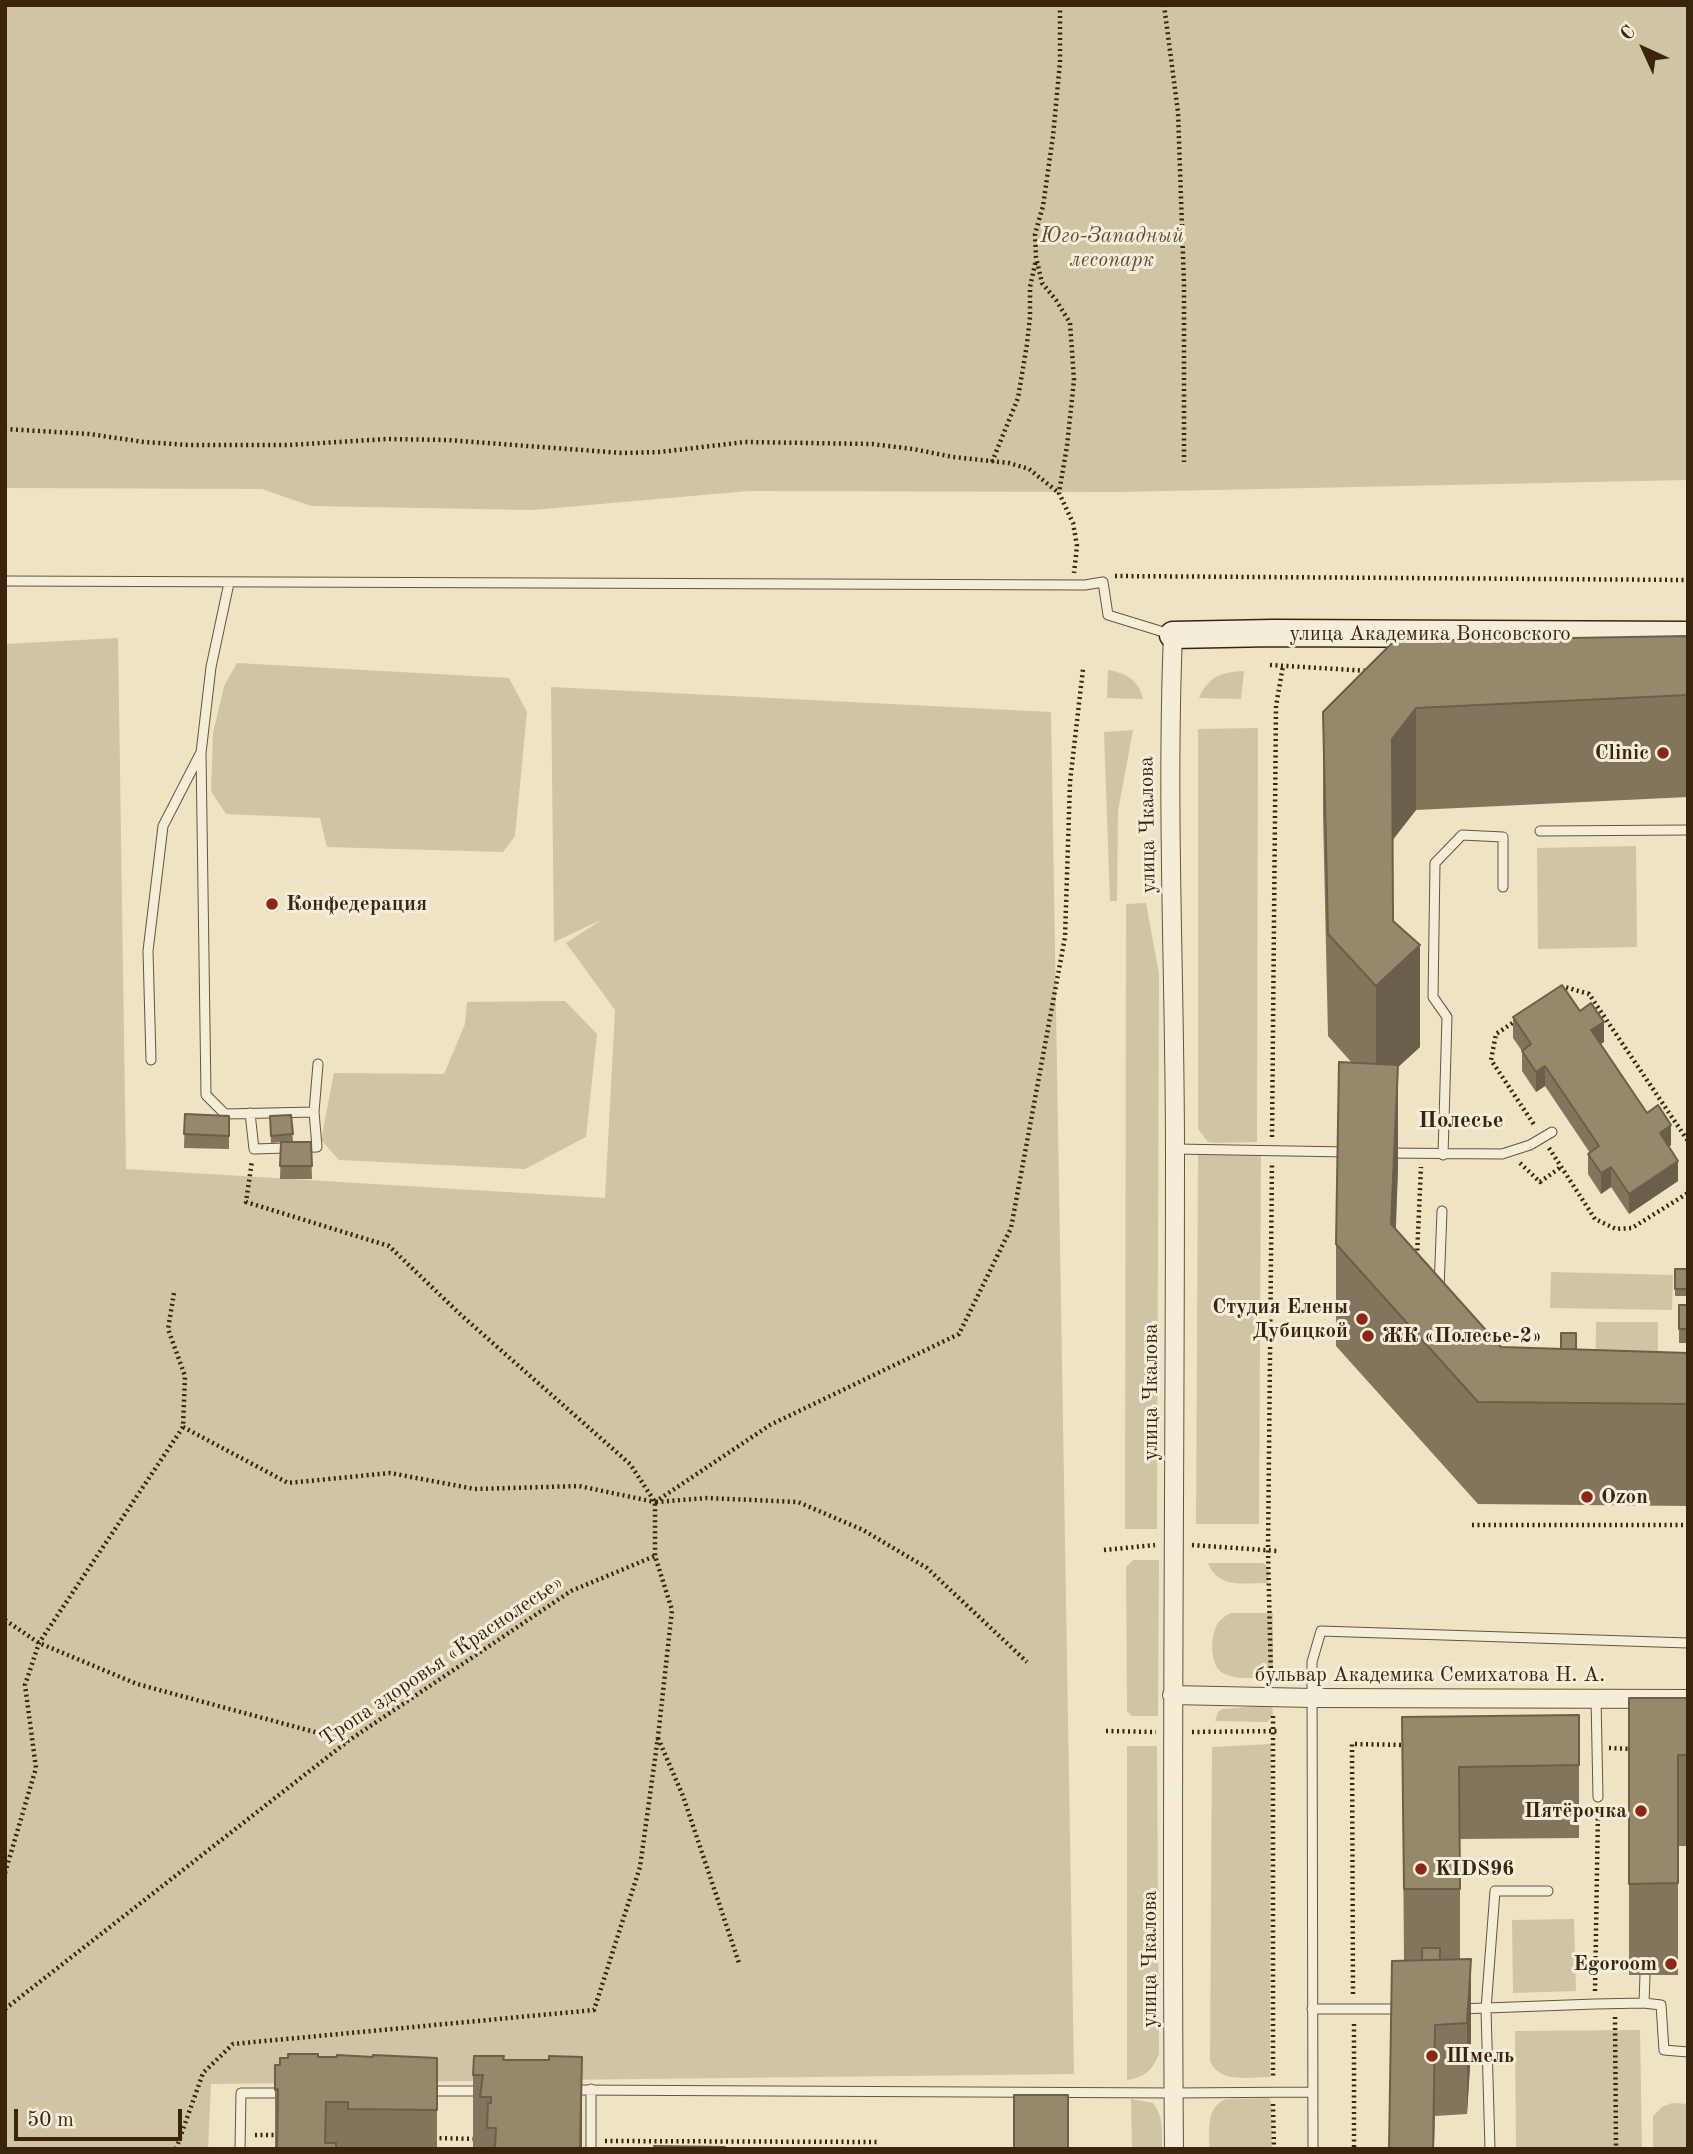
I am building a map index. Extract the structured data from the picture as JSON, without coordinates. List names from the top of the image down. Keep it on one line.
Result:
{"streets":{"street":["улица Академика Вонсовского","улица Чкалова","бульвар Академика Семихатова Н. А."],"path":["Тропа здоровья «Краснолесье»"]},"crossings":[["улица Академика Вонсовского","улица Чкалова"],["улица Чкалова","бульвар Академика Семихатова Н. А."]],"districts":["Полесье"],"parks":["Юго-Западный лесопарк"],"places":["Clinic","Конфедерация","Студия Елены Дубицкой","ЖК «Полесье-2»","Ozon","Пятёрочка","KIDS96","Egoroom","Шмель"],"scale_bar":"50 m","north":"top left"}
